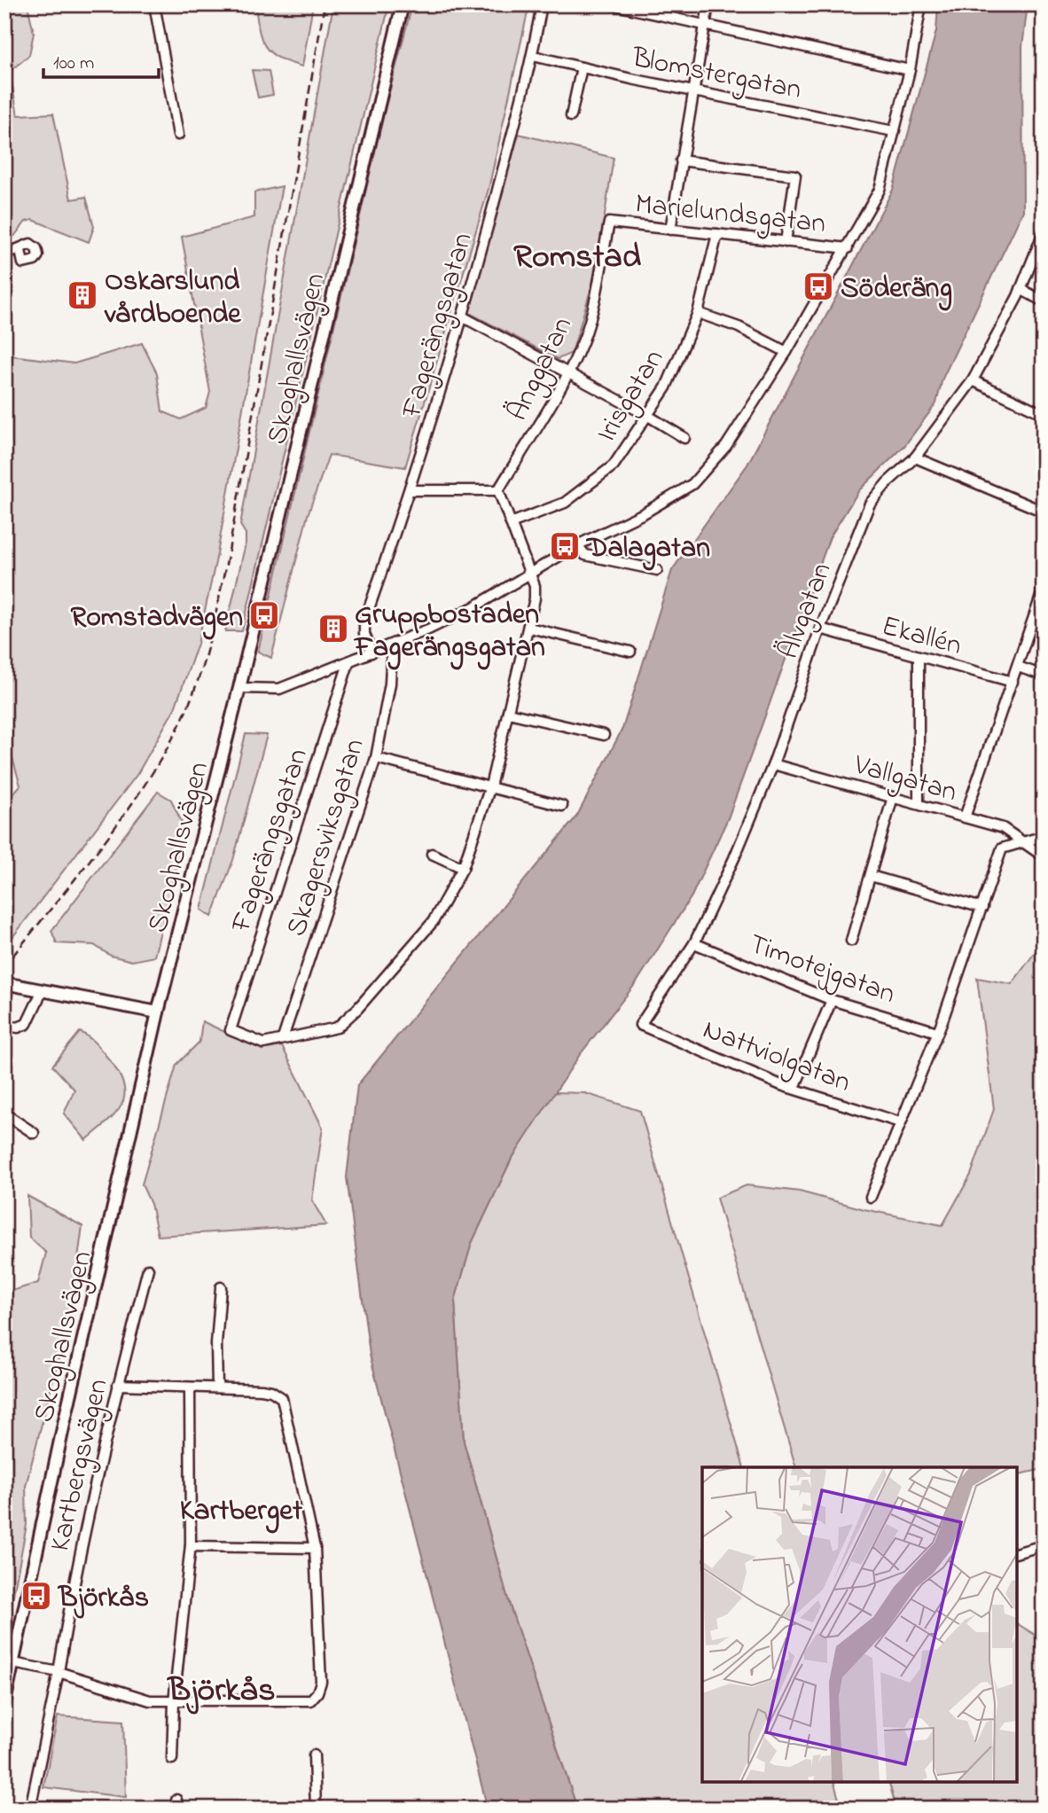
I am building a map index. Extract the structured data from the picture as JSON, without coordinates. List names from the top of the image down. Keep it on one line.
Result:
{"streets":{"main road":["Skoghallsvägen"],"street":["Blomstergatan","Marielundsgatan","Fagerängsgatan","Änggatan","Irisgatan","Älvgatan","Ekallén","Vallgatan","Skagersviksgatan","Timotejgatan","Nattviolgatan","Kartbergsvägen"]},"crossings":[["Blomstergatan","Fagerängsgatan"],["Marielundsgatan","Änggatan"],["Marielundsgatan","Irisgatan"],["Fagerängsgatan","Skagersviksgatan"],["Älvgatan","Ekallén"],["Älvgatan","Vallgatan"],["Älvgatan","Timotejgatan"],["Älvgatan","Nattviolgatan"]],"districts":["Romstad","Kartberget","Björkås"],"places":{"bus stop":["Söderäng","Dalagatan","Romstadvägen","Björkås"],"building":["Oskarslund vårdboende","Gruppbostaden Fagerängsgatan"]},"scale_bar":"100 m"}
